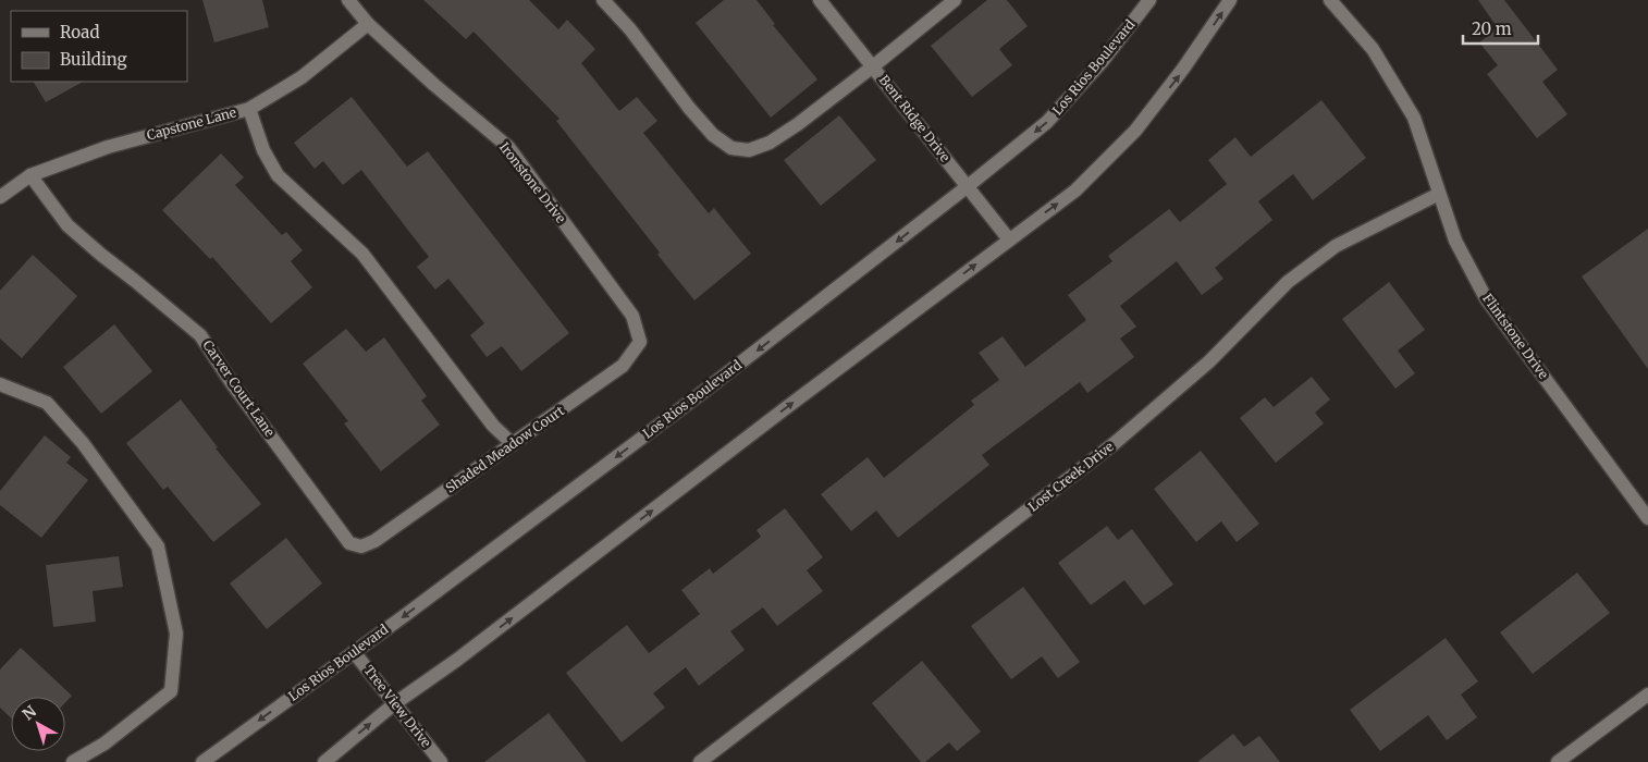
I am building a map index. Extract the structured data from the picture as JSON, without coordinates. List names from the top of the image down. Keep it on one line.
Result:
{"streets":{"street":["Los Rios Boulevard","Bent Ridge Drive","Capstone Lane","Ironstone Drive","Flintstone Drive","Carver Court Lane","Shaded Meadow Court","Lost Creek Drive","Tree View Drive"]},"crossings":[["Los Rios Boulevard","Bent Ridge Drive"],["Los Rios Boulevard","Tree View Drive"],["Capstone Lane","Ironstone Drive"],["Capstone Lane","Carver Court Lane"],["Ironstone Drive","Shaded Meadow Court"],["Flintstone Drive","Lost Creek Drive"],["Carver Court Lane","Shaded Meadow Court"]],"legend":["Road","Building"],"scale_bar":"20 m","north":"top left"}
